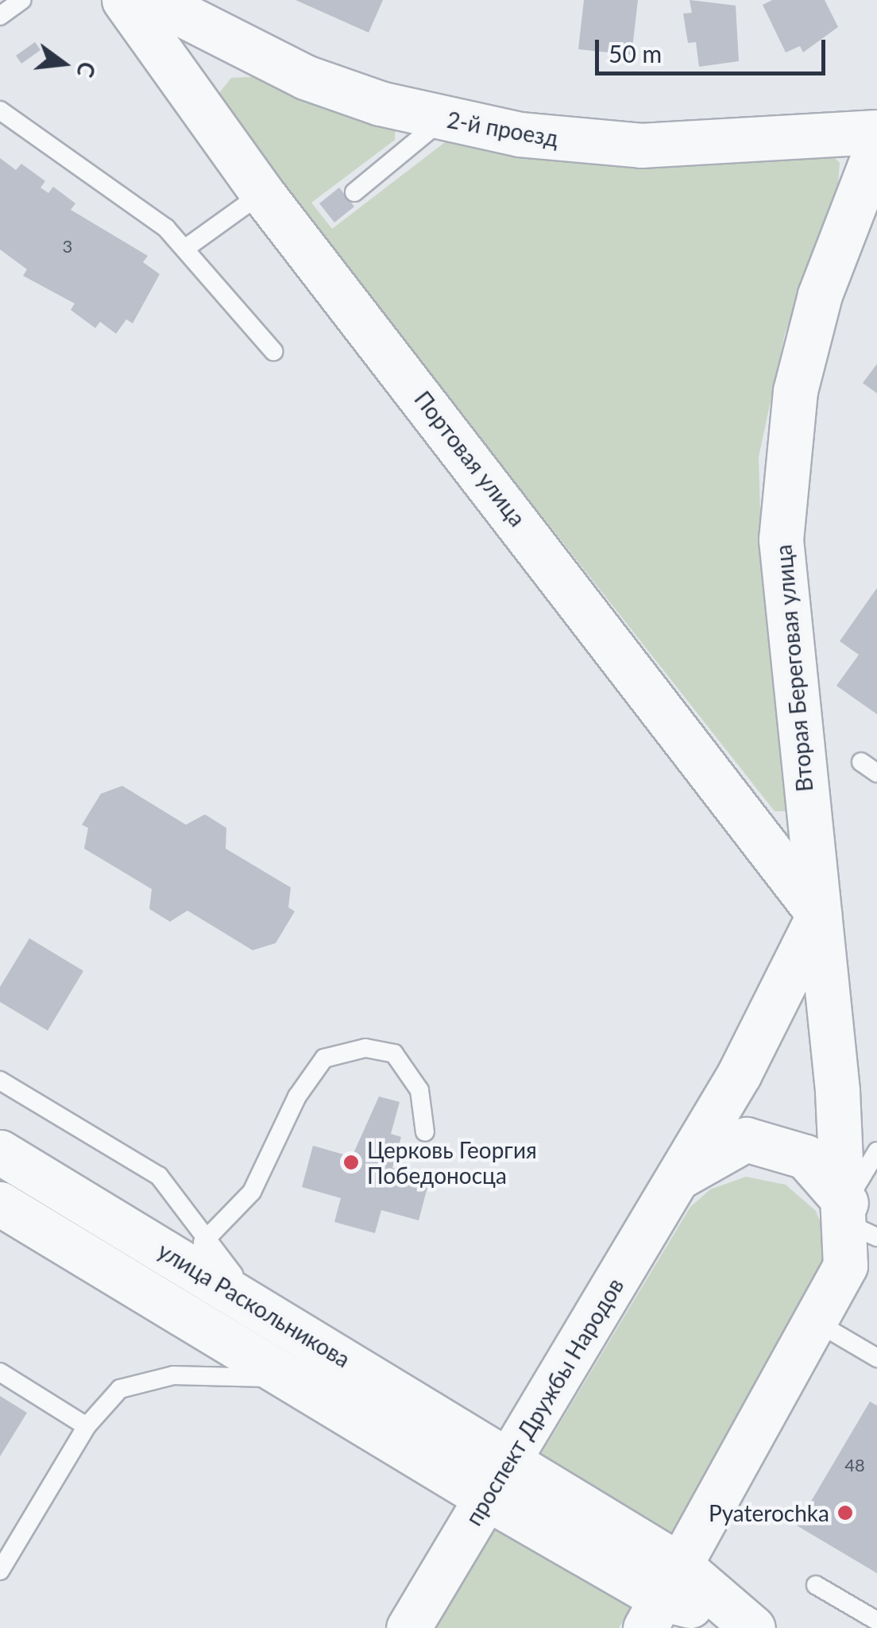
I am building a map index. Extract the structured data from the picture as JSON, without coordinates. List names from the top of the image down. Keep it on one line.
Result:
{"streets":{"street":["2-й проезд","Портовая улица","Вторая Береговая улица","улица Раскольникова","проспект Дружбы Народов"]},"crossings":[["Портовая улица","Вторая Береговая улица"],["Портовая улица","проспект Дружбы Народов"],["Вторая Береговая улица","проспект Дружбы Народов"],["улица Раскольникова","проспект Дружбы Народов"]],"places":["Церковь Георгия Победоносца","Pyaterochka"],"house_numbers":["3","48"],"scale_bar":"50 m","north":"right"}
